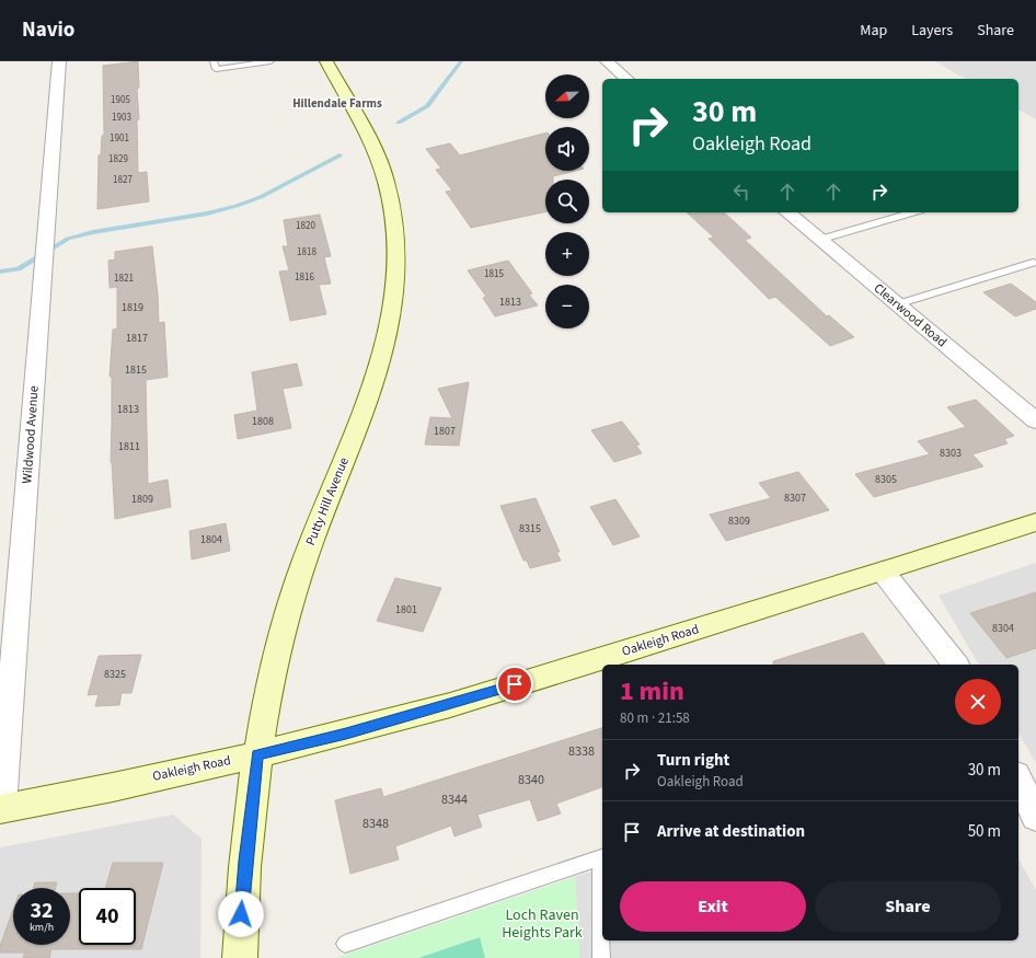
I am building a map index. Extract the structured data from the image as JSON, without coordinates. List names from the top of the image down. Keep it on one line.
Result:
{"streets":{"street":["Clearwood Road","Wildwood Avenue","Putty Hill Avenue","Oakleigh Road"]},"crossings":[["Wildwood Avenue","Oakleigh Road"],["Putty Hill Avenue","Oakleigh Road"]],"districts":["Hillendale Farms"],"parks":["Loch Raven Heights Park"],"house_numbers":["1905","1903","1901","1829","1827","1820","1818","1815","1816","1821","1813","1819","1817","1815","1813","1808","1807","1811","8303","8305","8307","1809","8309","8315","1804","1801","8304","8325","8338","8340","8344","8348"],"north":"left","page":{"header":"Navio","nav":["Map","Layers","Share"],"map_buttons":["+","−"],"turn":["30 m","Oakleigh Road"],"heading":["1 min","80 m · 21:58"],"list":[{"name":"Turn right","note":"Oakleigh Road","value":"30 m"},{"name":"Arrive at destination","value":"50 m"}],"buttons":["Exit","Share"],"speed":"32 km/h","limit":"40"}}
